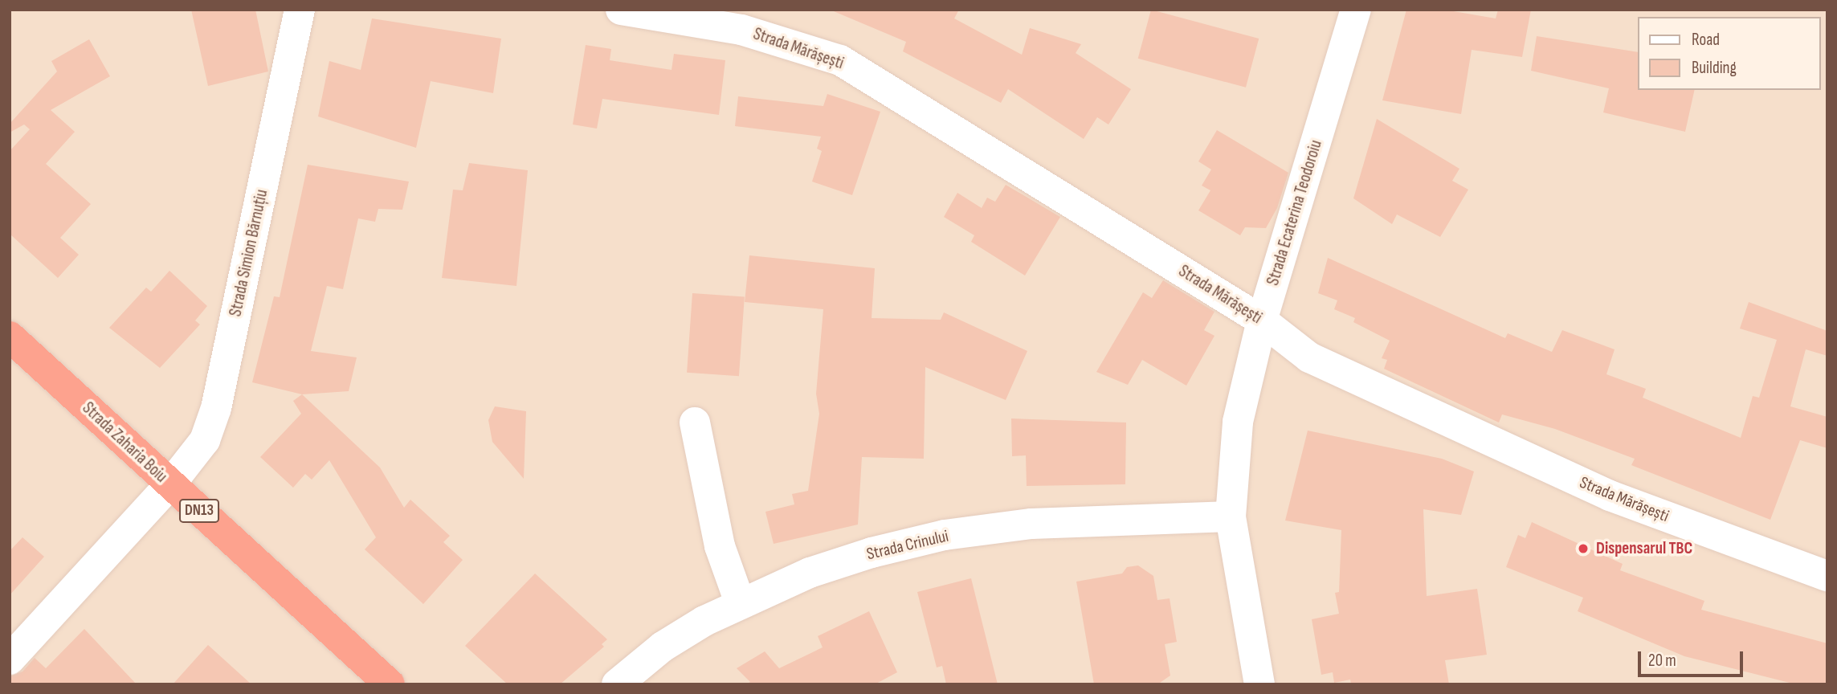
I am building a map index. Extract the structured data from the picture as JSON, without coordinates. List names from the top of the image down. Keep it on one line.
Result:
{"streets":{"highway":["Strada Zaharia Boiu","DN13"],"street":["Strada Mărășești","Strada Ecaterina Teodoroiu","Strada Simion Bărnuțiu","Strada Crinului"]},"crossings":[["Strada Mărășești","Strada Ecaterina Teodoroiu"],["Strada Ecaterina Teodoroiu","Strada Crinului"],["Strada Simion Bărnuțiu","Strada Zaharia Boiu"]],"places":["Dispensarul TBC"],"legend":["Road","Building"],"scale_bar":"20 m"}
